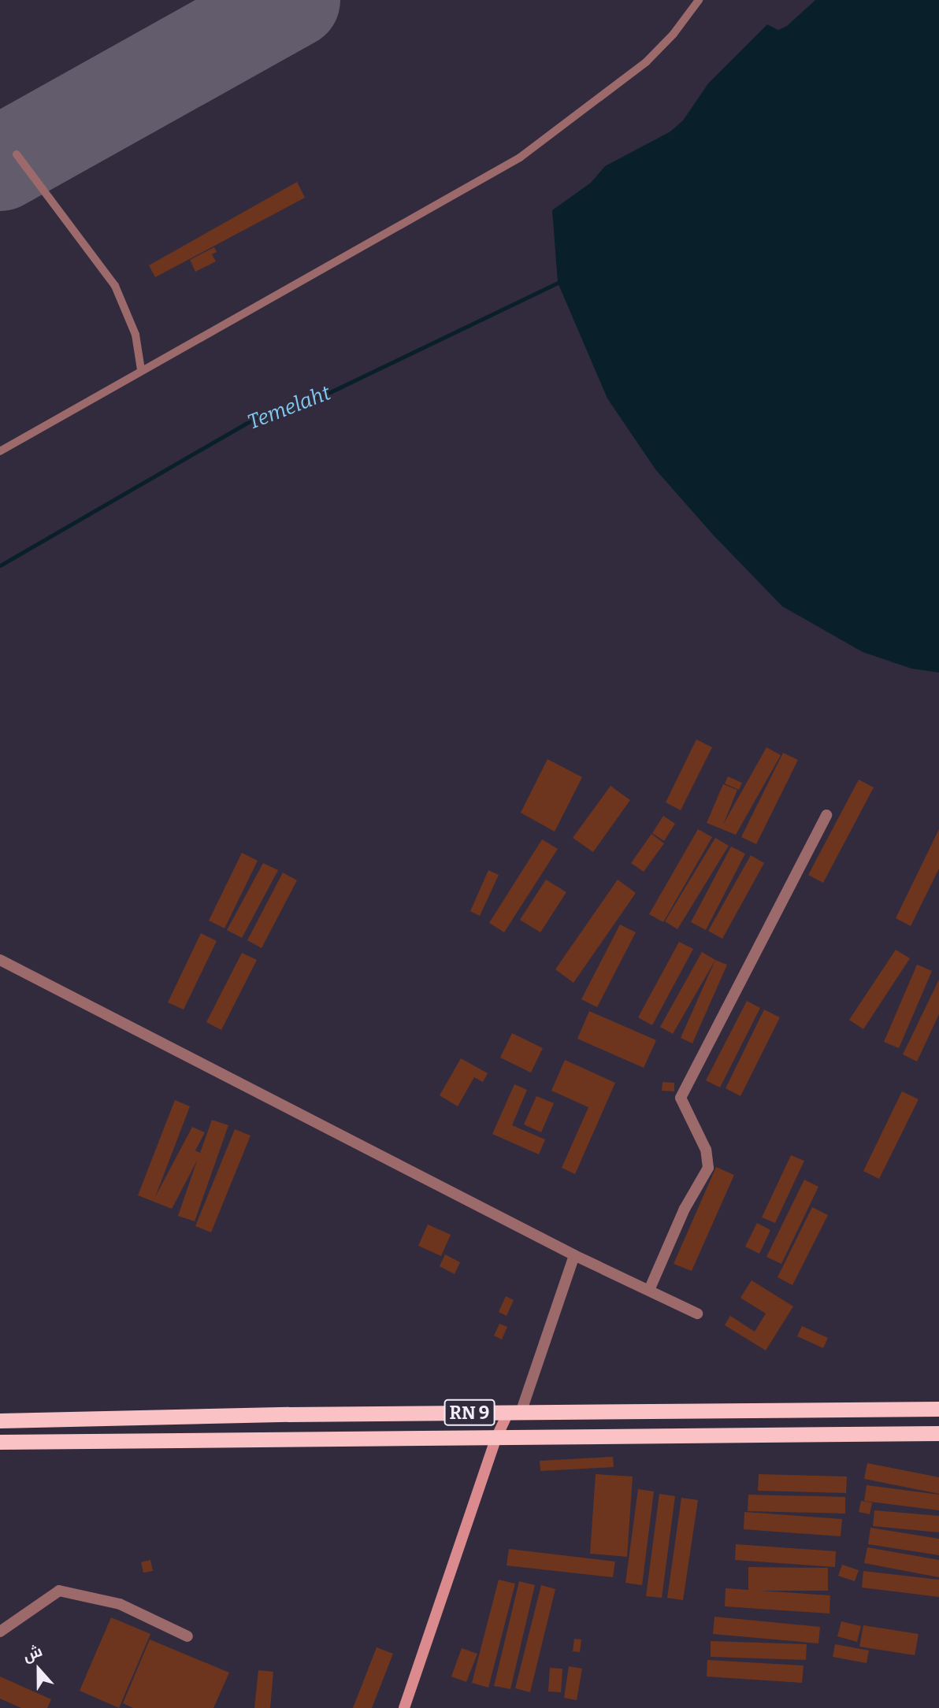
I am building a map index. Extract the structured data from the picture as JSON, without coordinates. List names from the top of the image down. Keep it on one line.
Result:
{"streets":{"highway":["RN 9"]},"water":["Temelaht"],"north":"top"}
